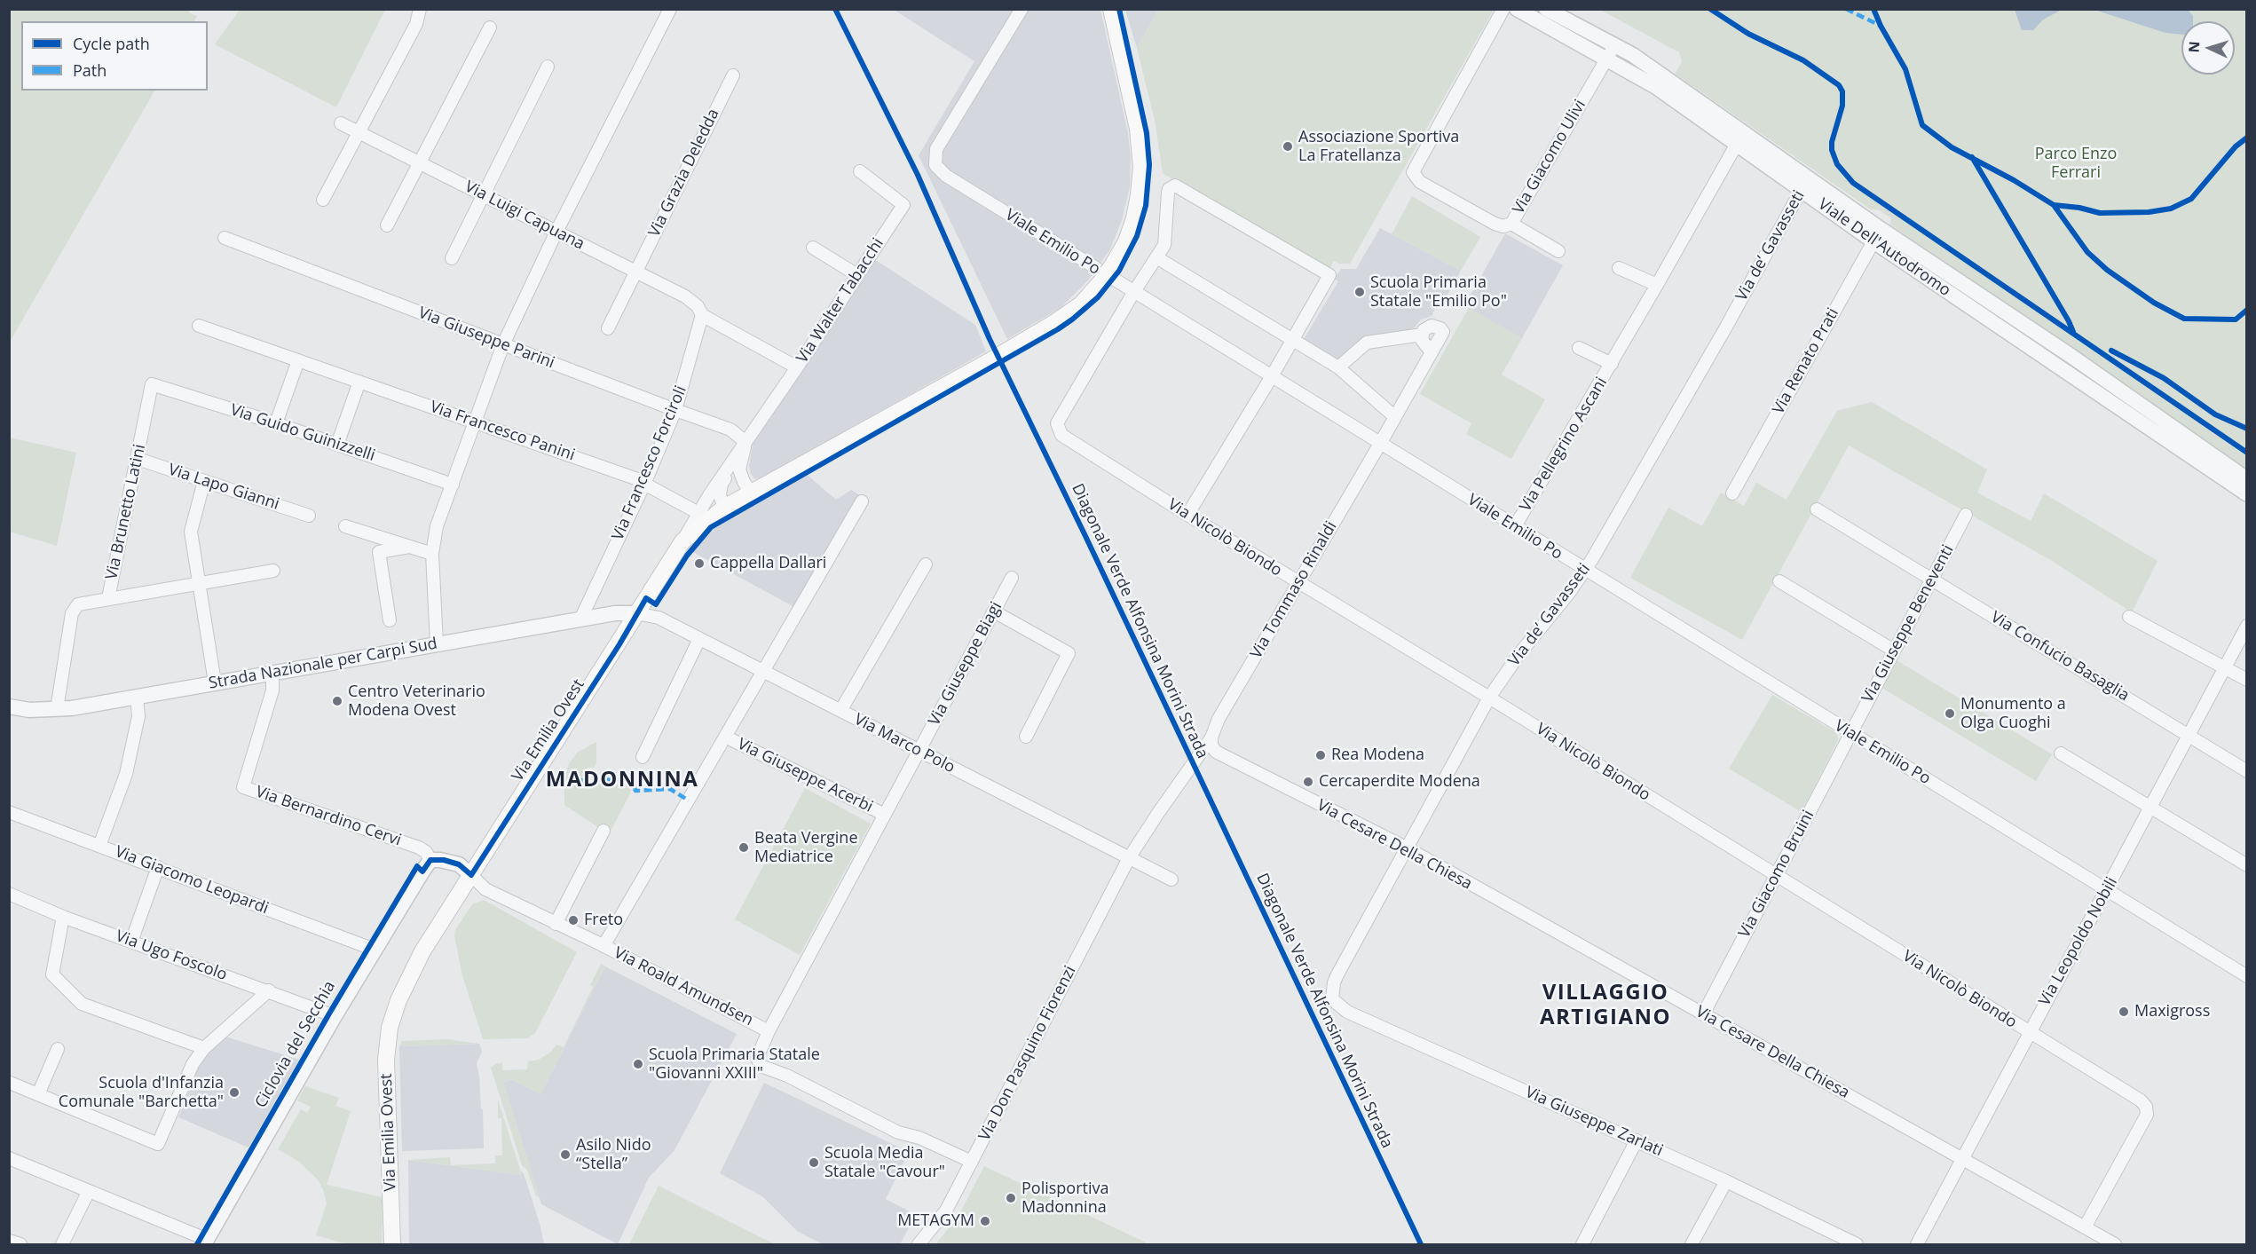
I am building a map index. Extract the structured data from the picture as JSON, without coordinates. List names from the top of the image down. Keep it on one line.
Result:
{"streets":{"main road":["Via Emilia Ovest"],"street":["Via Giacomo Ulivi","Via Grazia Deledda","Via Luigi Capuana","Viale Emilio Po","Via de’ Gavasseti","Viale Dell'Autodromo","Via Walter Tabacchi","Via Giuseppe Parini","Via Renato Prati","Via Francesco Panini","Via Guido Guinizzelli","Via Pellegrino Ascani","Via Francesco Forciroli","Via Lapo Gianni","Via Brunetto Latini","Via Nicolò Biondo","Via Tommaso Rinaldi","Via Giuseppe Beneventi","Via Confucio Basaglia","Strada Nazionale per Carpi Sud","Via Giuseppe Biagi","Via Marco Polo","Via Giuseppe Acerbi","Via Bernardino Cervi","Via Cesare Della Chiesa","Via Giacomo Bruini","Via Giacomo Leopardi","Via Leopoldo Nobili","Via Ugo Foscolo","Via Roald Amundsen","Via Don Pasquino Fiorenzi","Via Giuseppe Zarlati"],"cycle path":["Diagonale Verde Alfonsina Morini Strada","Ciclovia del Secchia"]},"crossings":[["Via Giacomo Ulivi","Viale Dell'Autodromo"],["Via Grazia Deledda","Via Luigi Capuana"],["Via Luigi Capuana","Via Francesco Forciroli"],["Viale Emilio Po","Via de’ Gavasseti"],["Viale Emilio Po","Via Pellegrino Ascani"],["Viale Emilio Po","Via Nicolò Biondo"],["Viale Emilio Po","Via Tommaso Rinaldi"],["Viale Emilio Po","Via Giuseppe Beneventi"],["Viale Emilio Po","Via Giacomo Bruini"],["Viale Emilio Po","Via Leopoldo Nobili"],["Via de’ Gavasseti","Viale Dell'Autodromo"],["Via de’ Gavasseti","Via Nicolò Biondo"],["Via de’ Gavasseti","Via Cesare Della Chiesa"],["Via de’ Gavasseti","Via Giuseppe Zarlati"],["Viale Dell'Autodromo","Via Renato Prati"],["Viale Dell'Autodromo","Via Pellegrino Ascani"],["Via Walter Tabacchi","Via Giuseppe Parini"],["Via Walter Tabacchi","Via Francesco Panini"],["Via Walter Tabacchi","Via Emilia Ovest"],["Via Giuseppe Parini","Via Francesco Forciroli"],["Via Francesco Panini","Via Francesco Forciroli"],["Via Guido Guinizzelli","Via Brunetto Latini"],["Via Francesco Forciroli","Strada Nazionale per Carpi Sud"],["Via Lapo Gianni","Via Brunetto Latini"],["Via Brunetto Latini","Strada Nazionale per Carpi Sud"],["Via Nicolò Biondo","Via Tommaso Rinaldi"],["Via Nicolò Biondo","Via Cesare Della Chiesa"],["Via Nicolò Biondo","Via Giacomo Bruini"],["Via Nicolò Biondo","Via Leopoldo Nobili"],["Via Tommaso Rinaldi","Via Marco Polo"],["Via Tommaso Rinaldi","Via Cesare Della Chiesa"],["Via Tommaso Rinaldi","Via Don Pasquino Fiorenzi"],["Via Giuseppe Beneventi","Via Confucio Basaglia"],["Via Giuseppe Beneventi","Via Giacomo Bruini"],["Via Confucio Basaglia","Via Leopoldo Nobili"],["Strada Nazionale per Carpi Sud","Via Emilia Ovest"],["Strada Nazionale per Carpi Sud","Via Marco Polo"],["Strada Nazionale per Carpi Sud","Via Bernardino Cervi"],["Via Giuseppe Biagi","Via Marco Polo"],["Via Giuseppe Biagi","Via Giuseppe Acerbi"],["Via Giuseppe Biagi","Via Roald Amundsen"],["Via Emilia Ovest","Via Marco Polo"],["Via Emilia Ovest","Via Roald Amundsen"],["Via Marco Polo","Via Don Pasquino Fiorenzi"],["Via Cesare Della Chiesa","Via Giacomo Bruini"],["Via Cesare Della Chiesa","Via Leopoldo Nobili"],["Via Roald Amundsen","Via Don Pasquino Fiorenzi"]],"districts":["MADONNINA","VILLAGGIO ARTIGIANO"],"parks":["Parco Enzo Ferrari"],"places":["Associazione Sportiva La Fratellanza","Scuola Primaria Statale \"Emilio Po\"","Cappella Dallari","Centro Veterinario Modena Ovest","Monumento a Olga Cuoghi","Rea Modena","Cercaperdite Modena","Beata Vergine Mediatrice","Freto","Maxigross","Scuola Primaria Statale \"Giovanni XXIII\"","Scuola d'Infanzia Comunale \"Barchetta\"","Asilo Nido “Stella”","Scuola Media Statale \"Cavour\"","Polisportiva Madonnina","METAGYM"],"legend":["Cycle path","Path"],"north":"left"}
